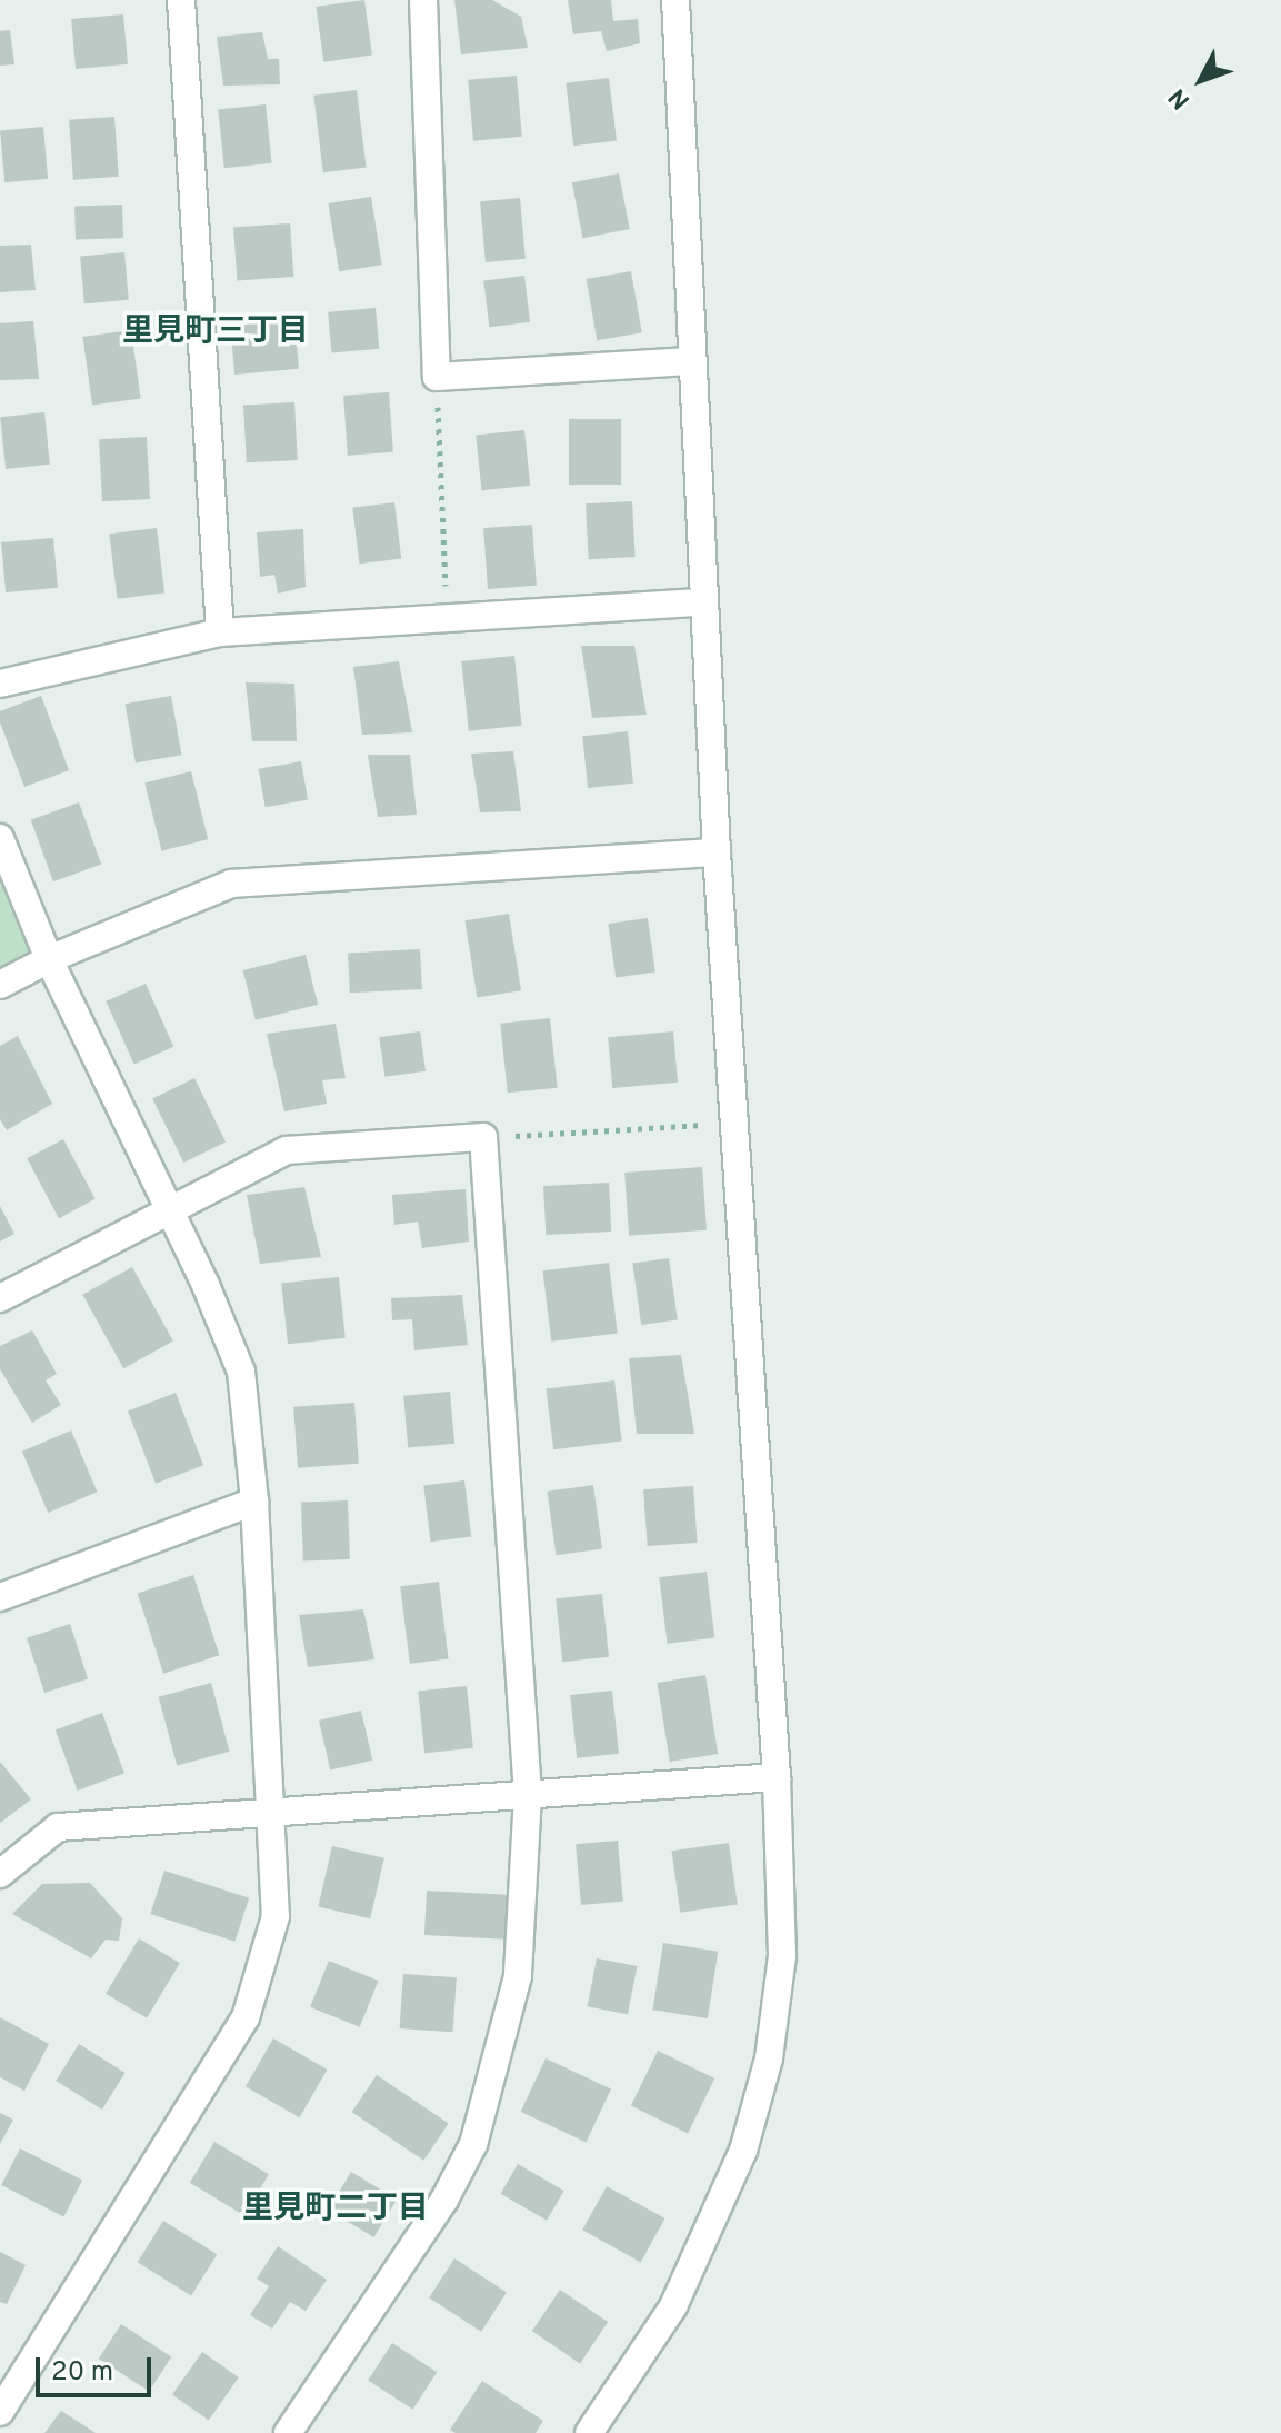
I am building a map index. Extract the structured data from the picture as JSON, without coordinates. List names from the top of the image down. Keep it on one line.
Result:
{"districts":["里見町三丁目","里見町二丁目"],"scale_bar":"20 m","north":"bottom left"}
